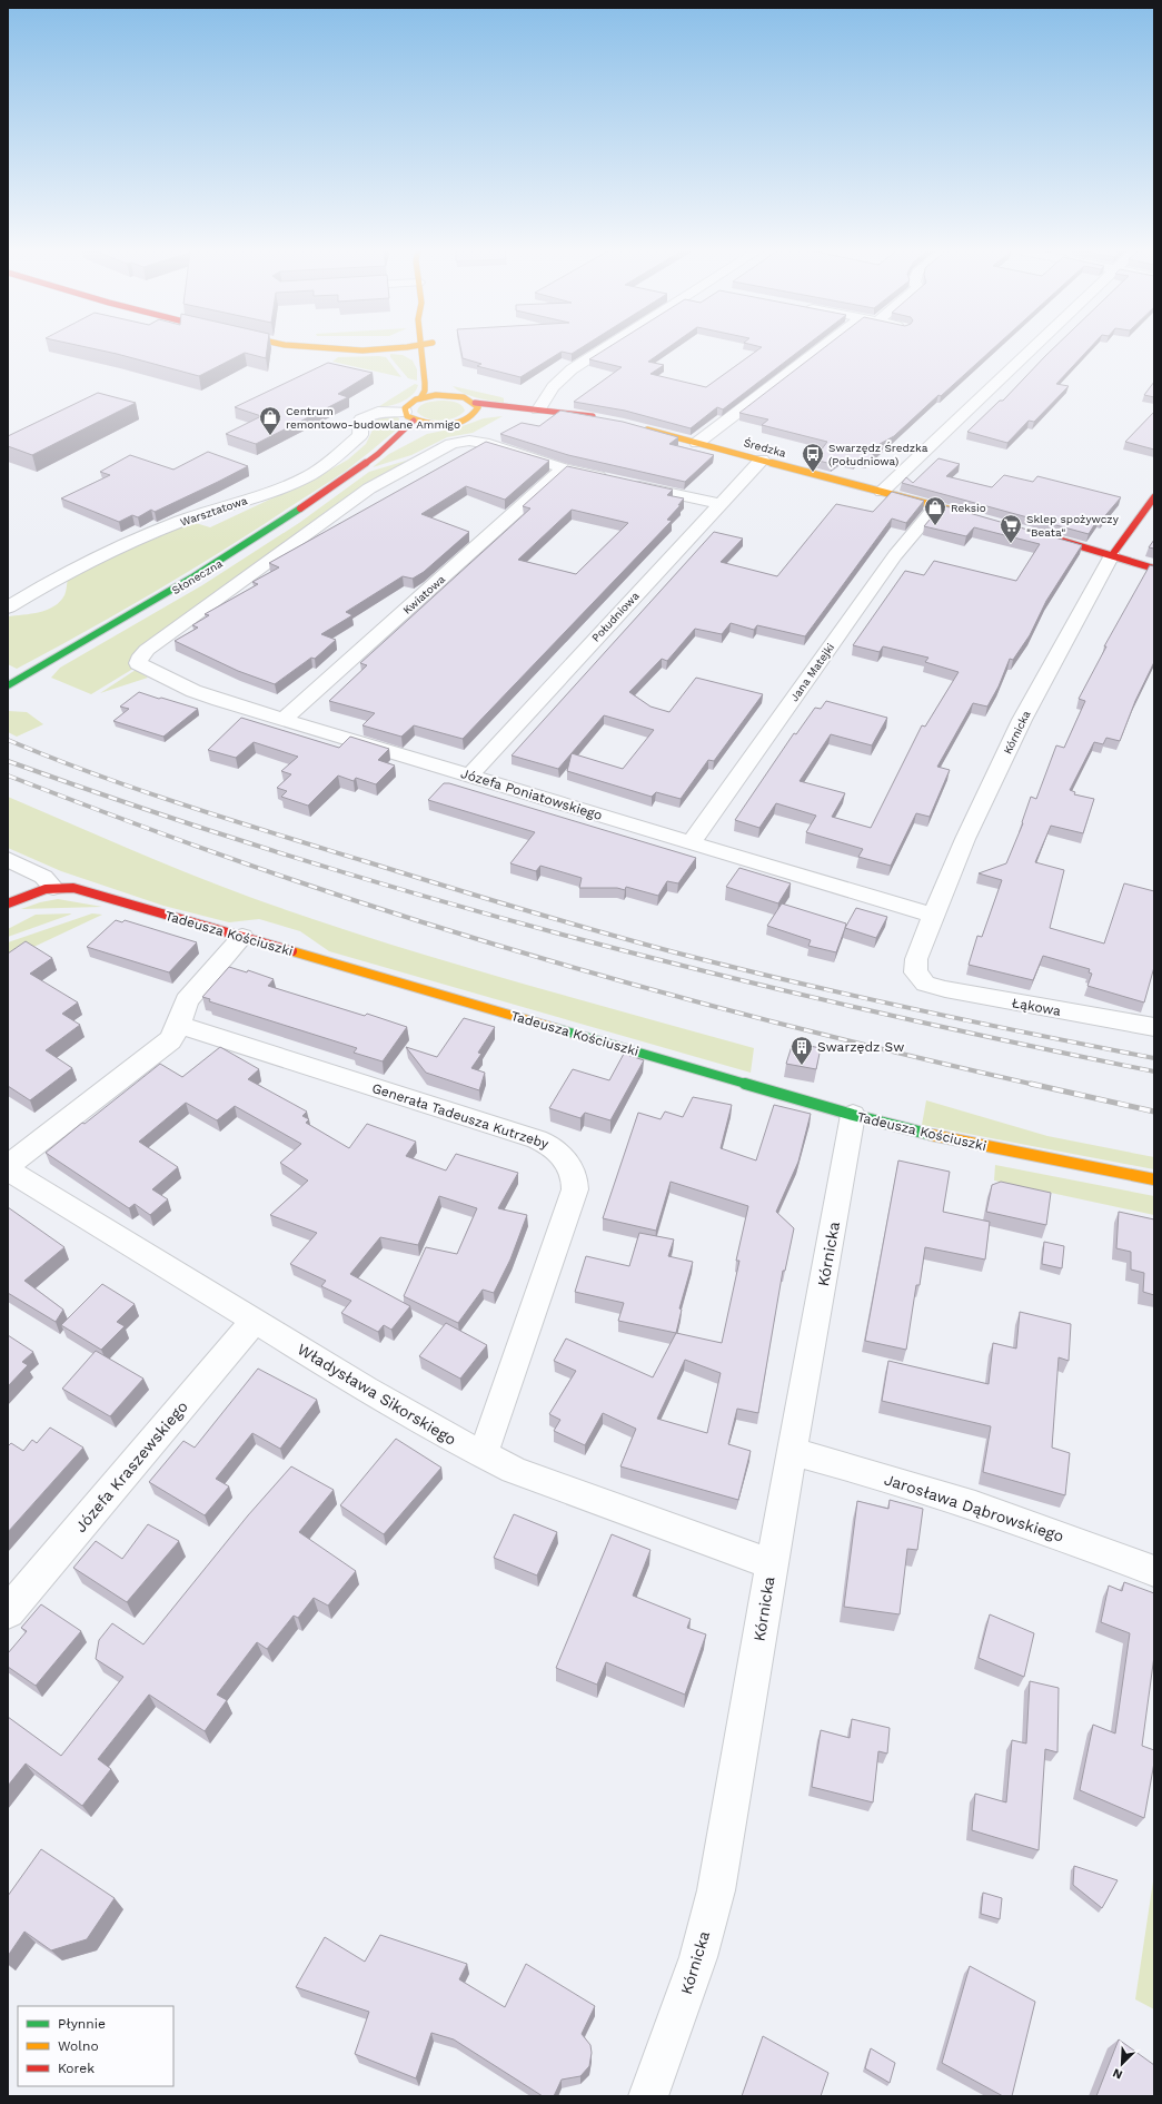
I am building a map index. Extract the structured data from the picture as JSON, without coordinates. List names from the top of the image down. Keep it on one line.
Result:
{"streets":{"street":["Średzka","Warsztatowa","Słoneczna","Kwiatowa","Południowa","Jana Matejki","Kórnicka","Józefa Poniatowskiego","Tadeusza Kościuszki","Łąkowa","Generała Tadeusza Kutrzeby","Władysława Sikorskiego","Józefa Kraszewskiego","Jarosława Dąbrowskiego"]},"crossings":[["Średzka","Południowa"],["Średzka","Jana Matejki"],["Warsztatowa","Słoneczna"],["Kwiatowa","Józefa Poniatowskiego"],["Południowa","Józefa Poniatowskiego"],["Jana Matejki","Józefa Poniatowskiego"],["Kórnicka","Józefa Poniatowskiego"],["Kórnicka","Tadeusza Kościuszki"],["Kórnicka","Łąkowa"],["Kórnicka","Władysława Sikorskiego"],["Kórnicka","Jarosława Dąbrowskiego"],["Generała Tadeusza Kutrzeby","Władysława Sikorskiego"],["Władysława Sikorskiego","Józefa Kraszewskiego"]],"places":{"shop":["Centrum remontowo-budowlane Ammigo","Reksio"],"bus stop":["Swarzędz Średzka (Południowa)"],"supermarket":["Sklep spożywczy \"Beata\""],"building":["Swarzędz Sw"]},"legend":["Płynnie","Wolno","Korek"],"north":"bottom left"}
